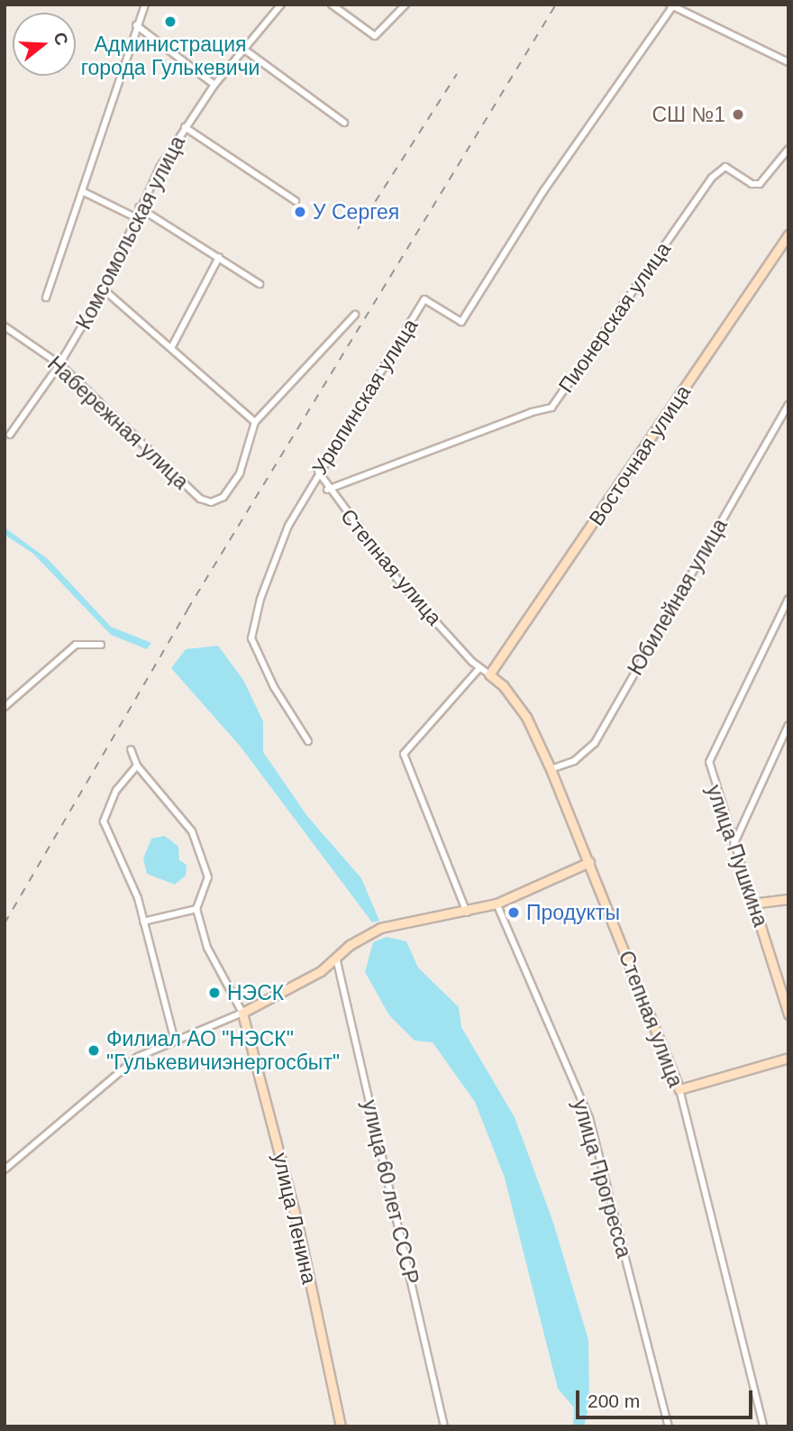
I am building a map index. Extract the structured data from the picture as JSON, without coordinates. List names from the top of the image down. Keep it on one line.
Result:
{"streets":{"street":["Комсомольская улица","Пионерская улица","Урюпинская улица","Набережная улица","Восточная улица","Степная улица","Юбилейная улица","улица Пушкина","улица Прогресса","улица 60 лет СССР","улица Ленина"]},"crossings":[["Комсомольская улица","Набережная улица"],["Пионерская улица","Степная улица"],["Урюпинская улица","Степная улица"],["Восточная улица","Степная улица"],["Степная улица","Юбилейная улица"]],"places":["Администрация города Гулькевичи","СШ №1","У Сергея","Продукты","НЭСК","Филиал АО \"НЭСК\" \"Гулькевичиэнергосбыт\""],"scale_bar":"200 m","north":"right"}
